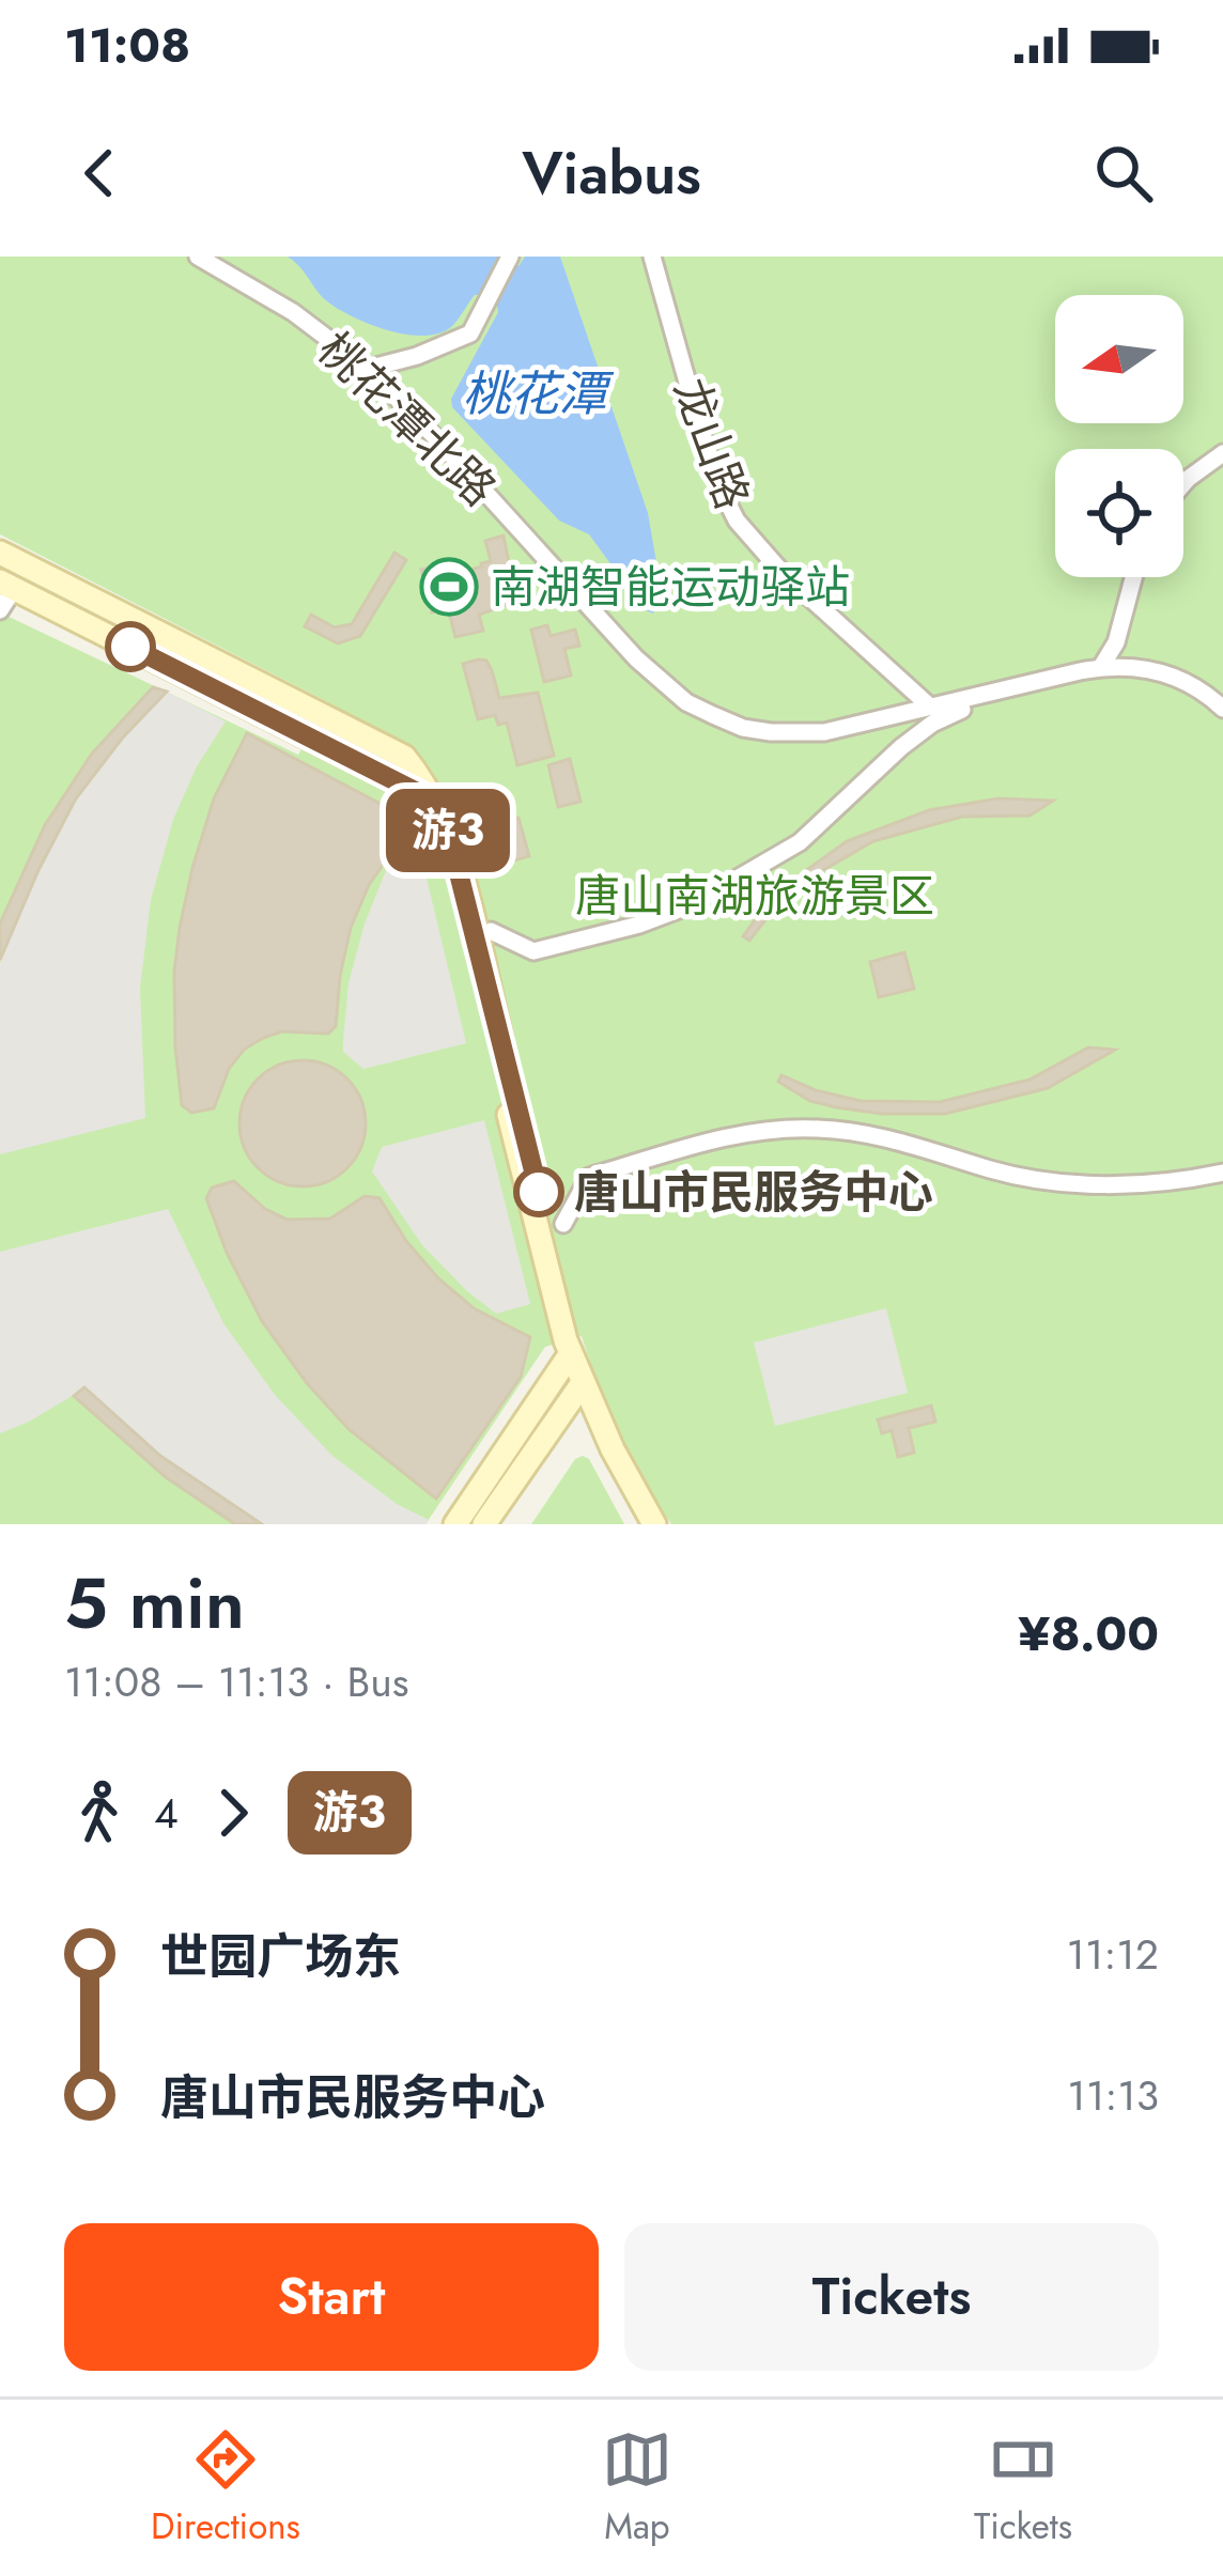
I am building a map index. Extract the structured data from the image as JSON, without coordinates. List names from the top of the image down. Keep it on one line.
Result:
{"streets":{"street":["桃花潭北路","龙山路"]},"crossings":[["桃花潭北路","龙山路"]],"water":["桃花潭"],"parks":["唐山南湖旅游景区"],"places":{"sports":["南湖智能运动驿站"],"other":["唐山市民服务中心"]},"lines":["bus line 游3"],"north":"left","page":{"status":"11:08","header":"Viabus","on_map":"游3","heading":["5 min","11:08 – 11:13 · Bus","¥8.00"],"legs":["4","游3"],"list":[{"name":"世园广场东","value":"11:12"},{"name":"唐山市民服务中心","value":"11:13"}],"buttons":["Start","Tickets"],"tabs":["Directions","Map","Tickets"]}}
